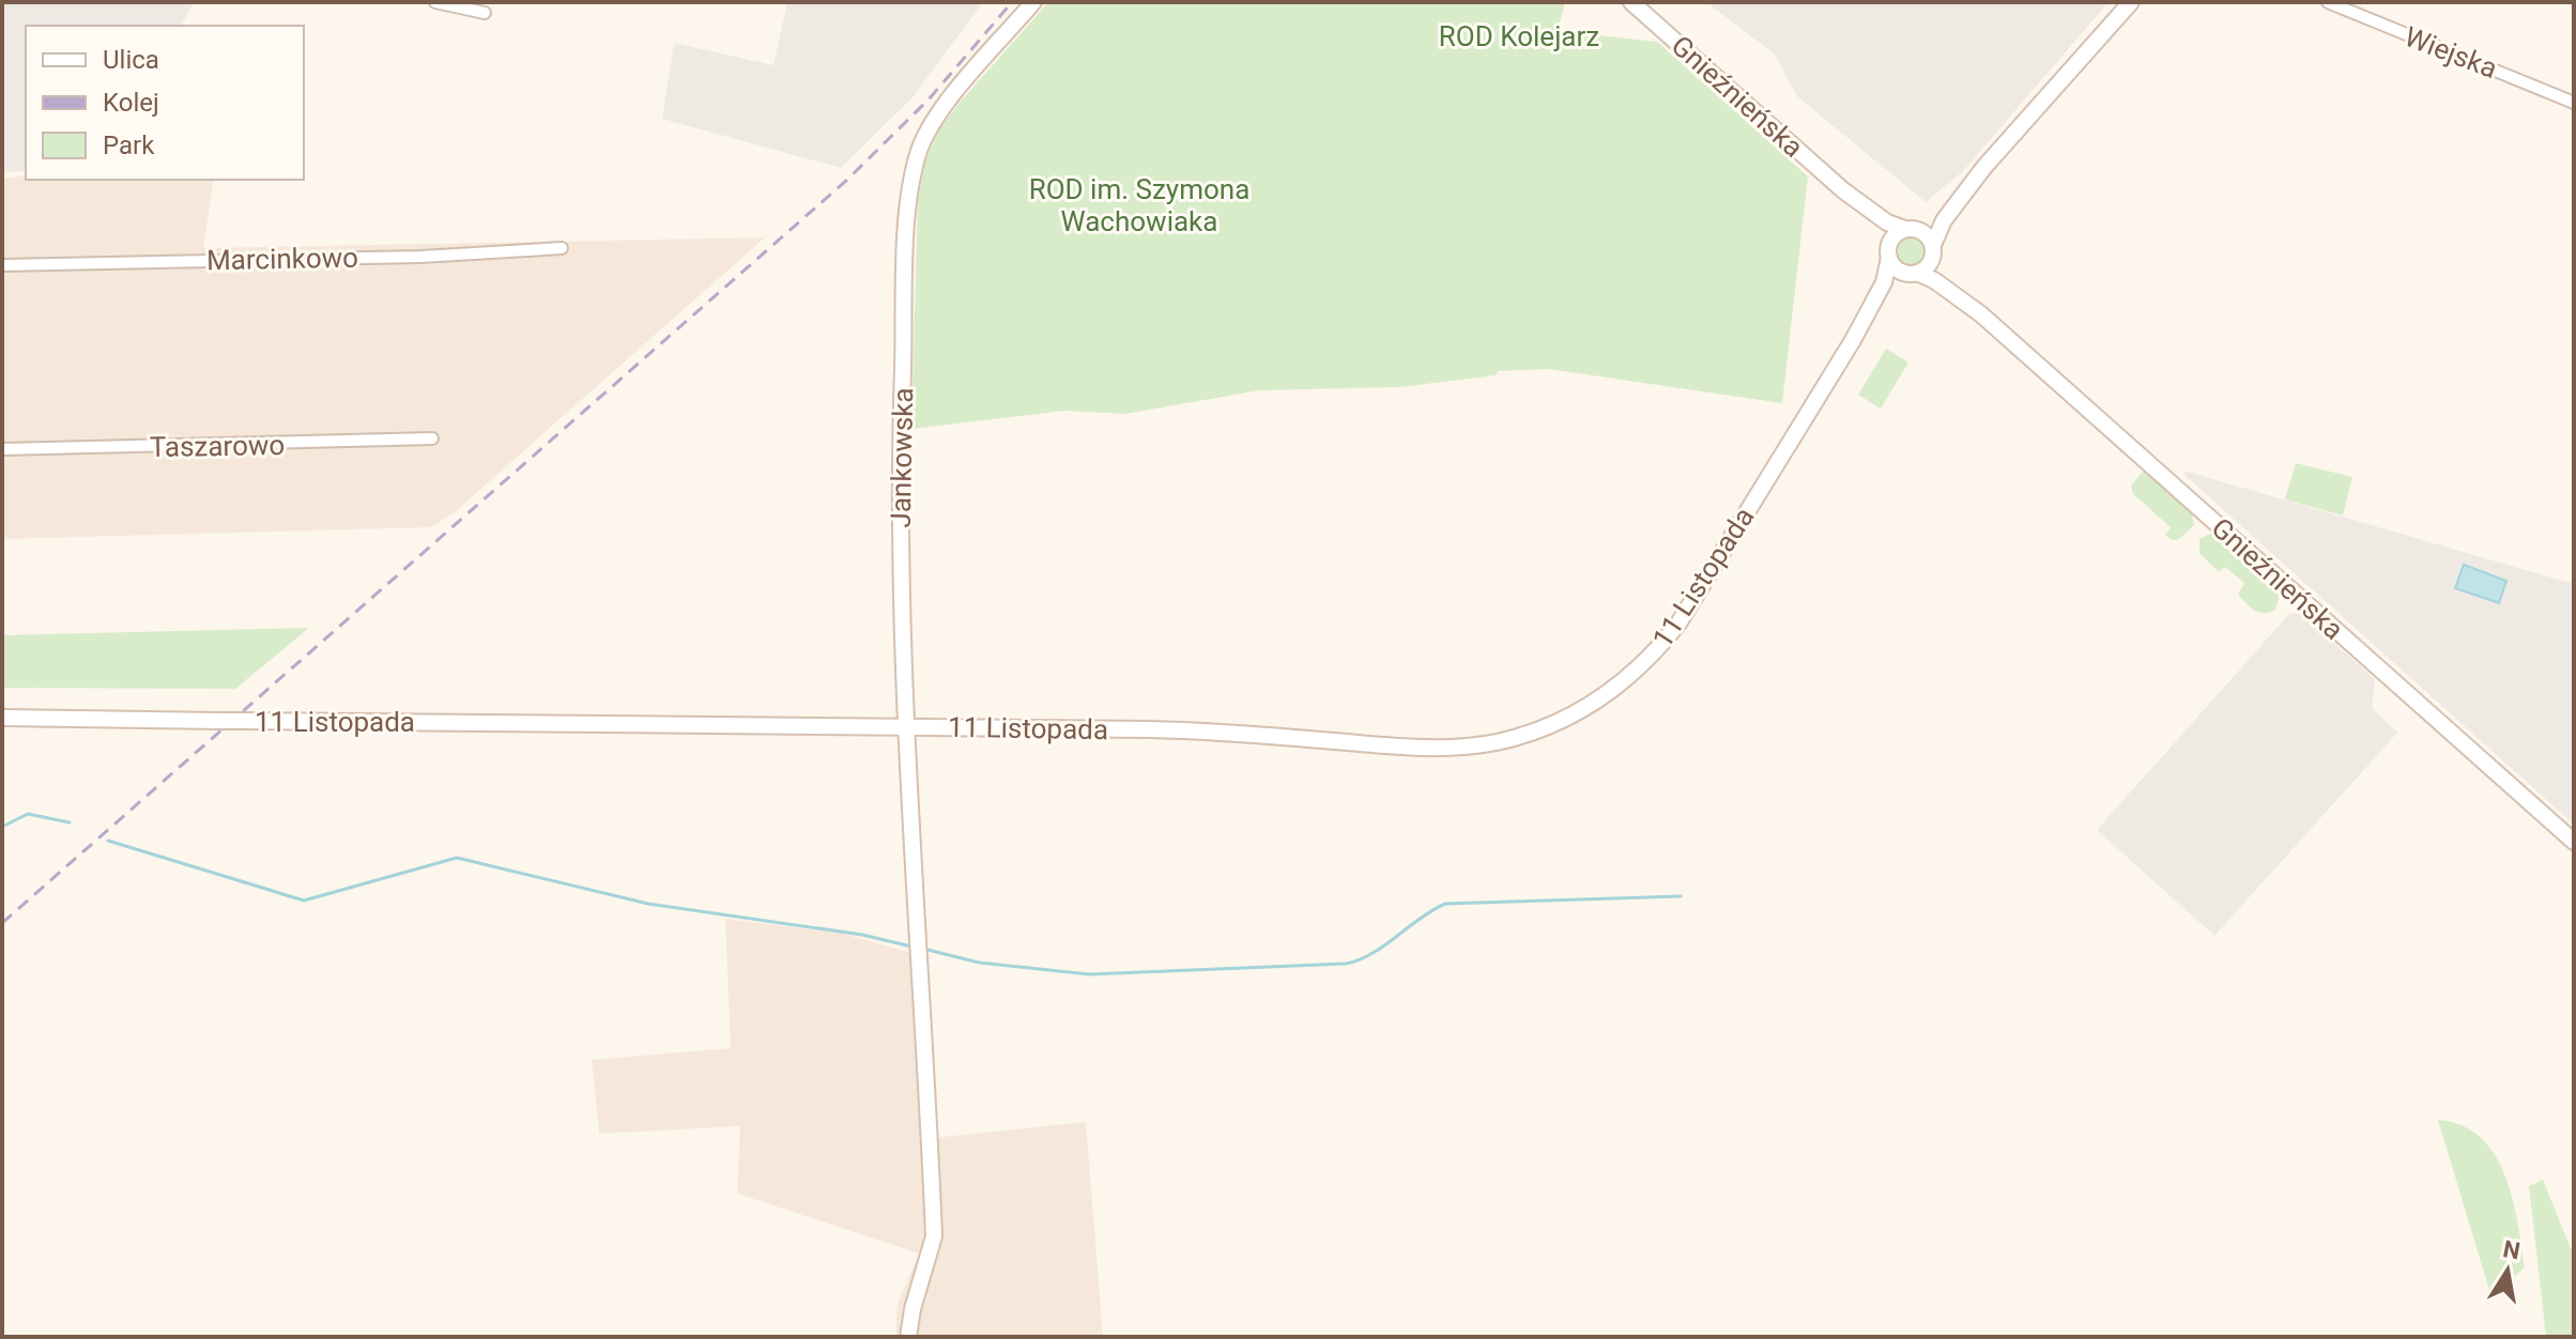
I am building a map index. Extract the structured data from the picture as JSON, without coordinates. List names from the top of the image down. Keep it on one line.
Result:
{"streets":{"main road":["Gnieźnieńska","Jankowska","11 Listopada"],"street":["Wiejska","Marcinkowo","Taszarowo"]},"crossings":[["Gnieźnieńska","11 Listopada"],["Jankowska","11 Listopada"]],"parks":["ROD Kolejarz","ROD im. Szymona Wachowiaka"],"legend":["Ulica","Kolej","Park"],"north":"top"}
